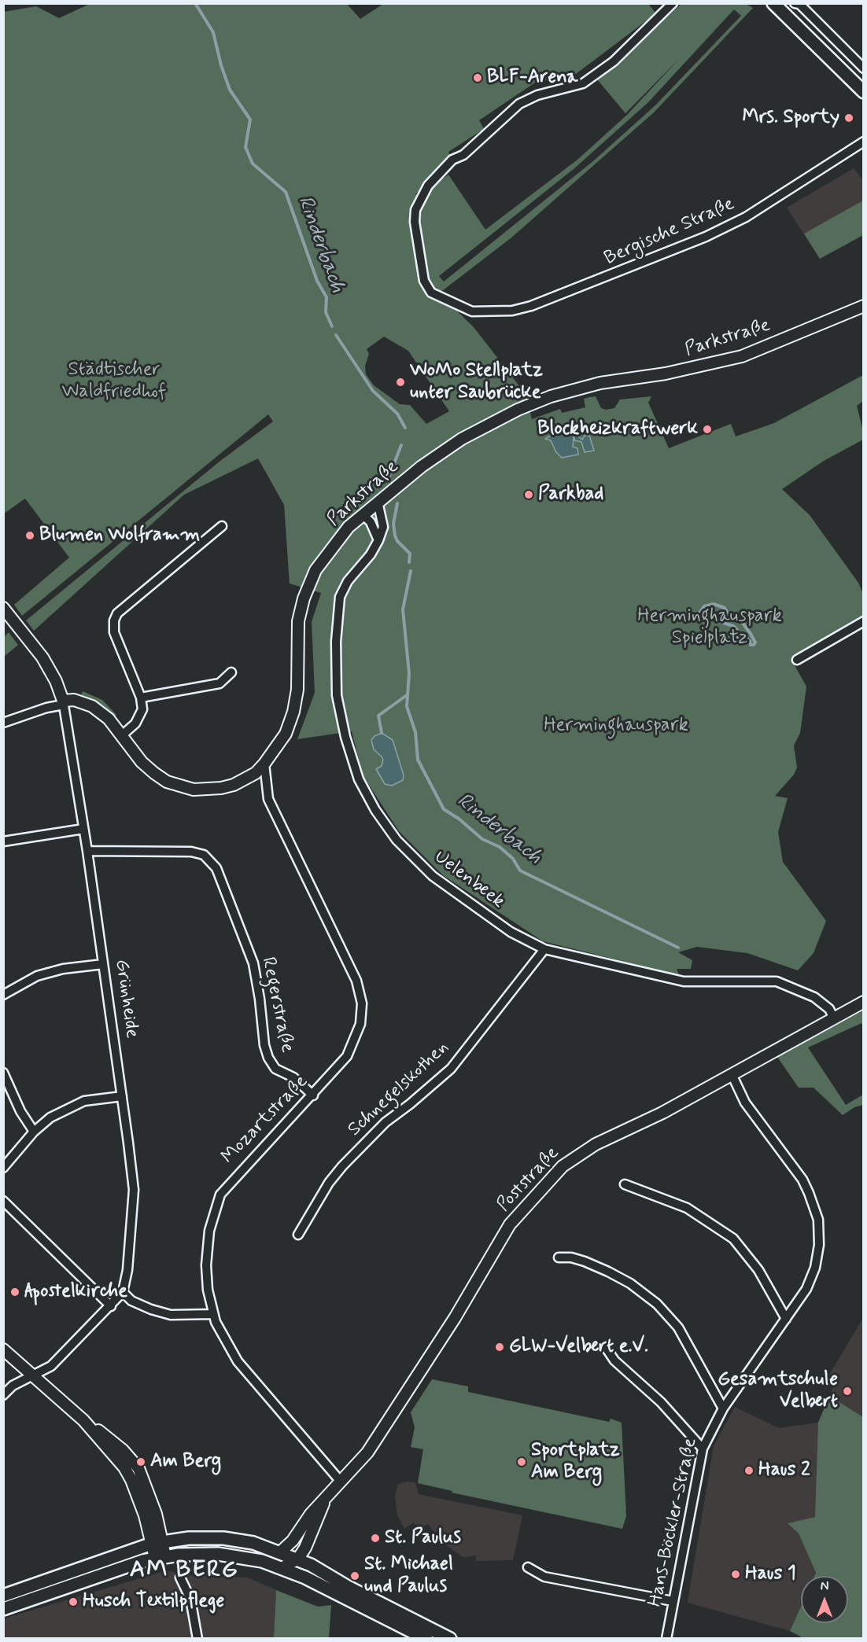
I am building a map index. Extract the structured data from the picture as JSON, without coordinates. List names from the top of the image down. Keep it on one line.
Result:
{"streets":{"street":["Bergische Straße","Parkstraße","Uelenbeek","Grünheide","Regerstraße","Schnegelskothen","Mozartstraße","Poststraße","Hans-Böckler-Straße"]},"crossings":[["Parkstraße","Uelenbeek"],["Parkstraße","Grünheide"],["Parkstraße","Mozartstraße"],["Uelenbeek","Schnegelskothen"],["Uelenbeek","Poststraße"],["Grünheide","Regerstraße"],["Regerstraße","Mozartstraße"],["Mozartstraße","Poststraße"],["Poststraße","Hans-Böckler-Straße"]],"districts":["AM BERG"],"water":["Rinderbach"],"parks":["Städtischer Waldfriedhof","Herminghauspark Spielplatz","Herminghauspark"],"places":["BLF-Arena","Mrs. Sporty","WoMo Stellplatz unter Saubrücke","Blockheizkraftwerk","Parkbad","Blumen Wolframm","Apostelkirche","GLW-Velbert e.V.","Gesamtschule Velbert","Am Berg","Sportplatz Am Berg","Haus 2","St. Paulus","Haus 1","St. Michael und Paulus","Husch Textilpflege"],"north":"top"}
